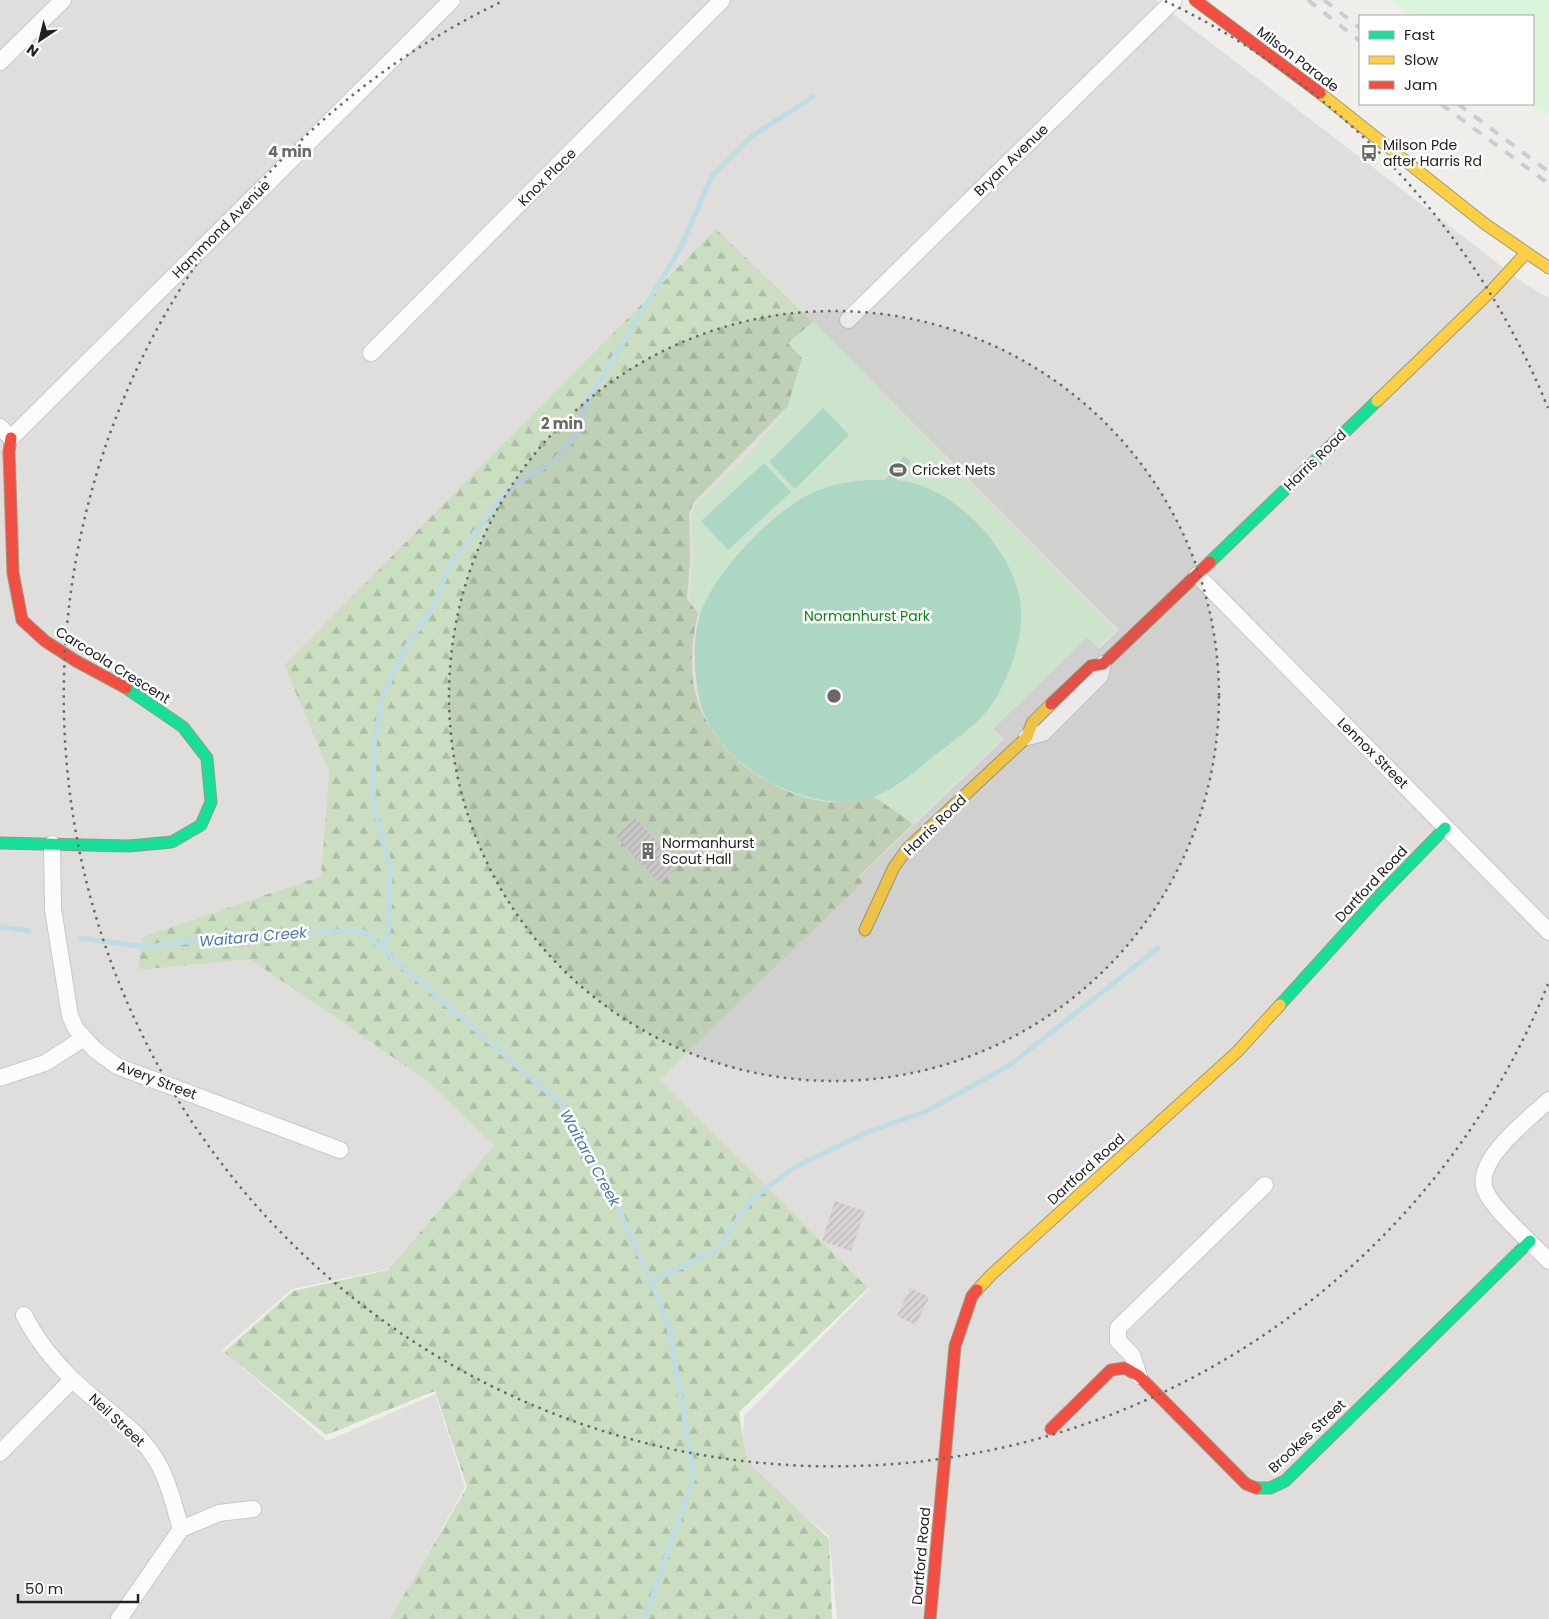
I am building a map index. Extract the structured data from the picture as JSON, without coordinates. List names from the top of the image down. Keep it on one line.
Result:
{"streets":{"street":["Milson Parade","Bryan Avenue","Knox Place","Hammond Avenue","Harris Road","Carcoola Crescent","Lennox Street","Dartford Road","Avery Street","Neil Street","Brookes Street"]},"crossings":[["Milson Parade","Harris Road"],["Hammond Avenue","Carcoola Crescent"],["Harris Road","Lennox Street"],["Carcoola Crescent","Avery Street"],["Lennox Street","Dartford Road"]],"water":["Waitara Creek"],"parks":["Normanhurst Park"],"places":{"bus stop":["Milson Pde after Harris Rd"],"sports":["Cricket Nets"],"building":["Normanhurst Scout Hall"]},"legend":["Fast","Slow","Jam"],"scale_bar":"50 m","north":"bottom left","rings":["4 min","2 min"]}
